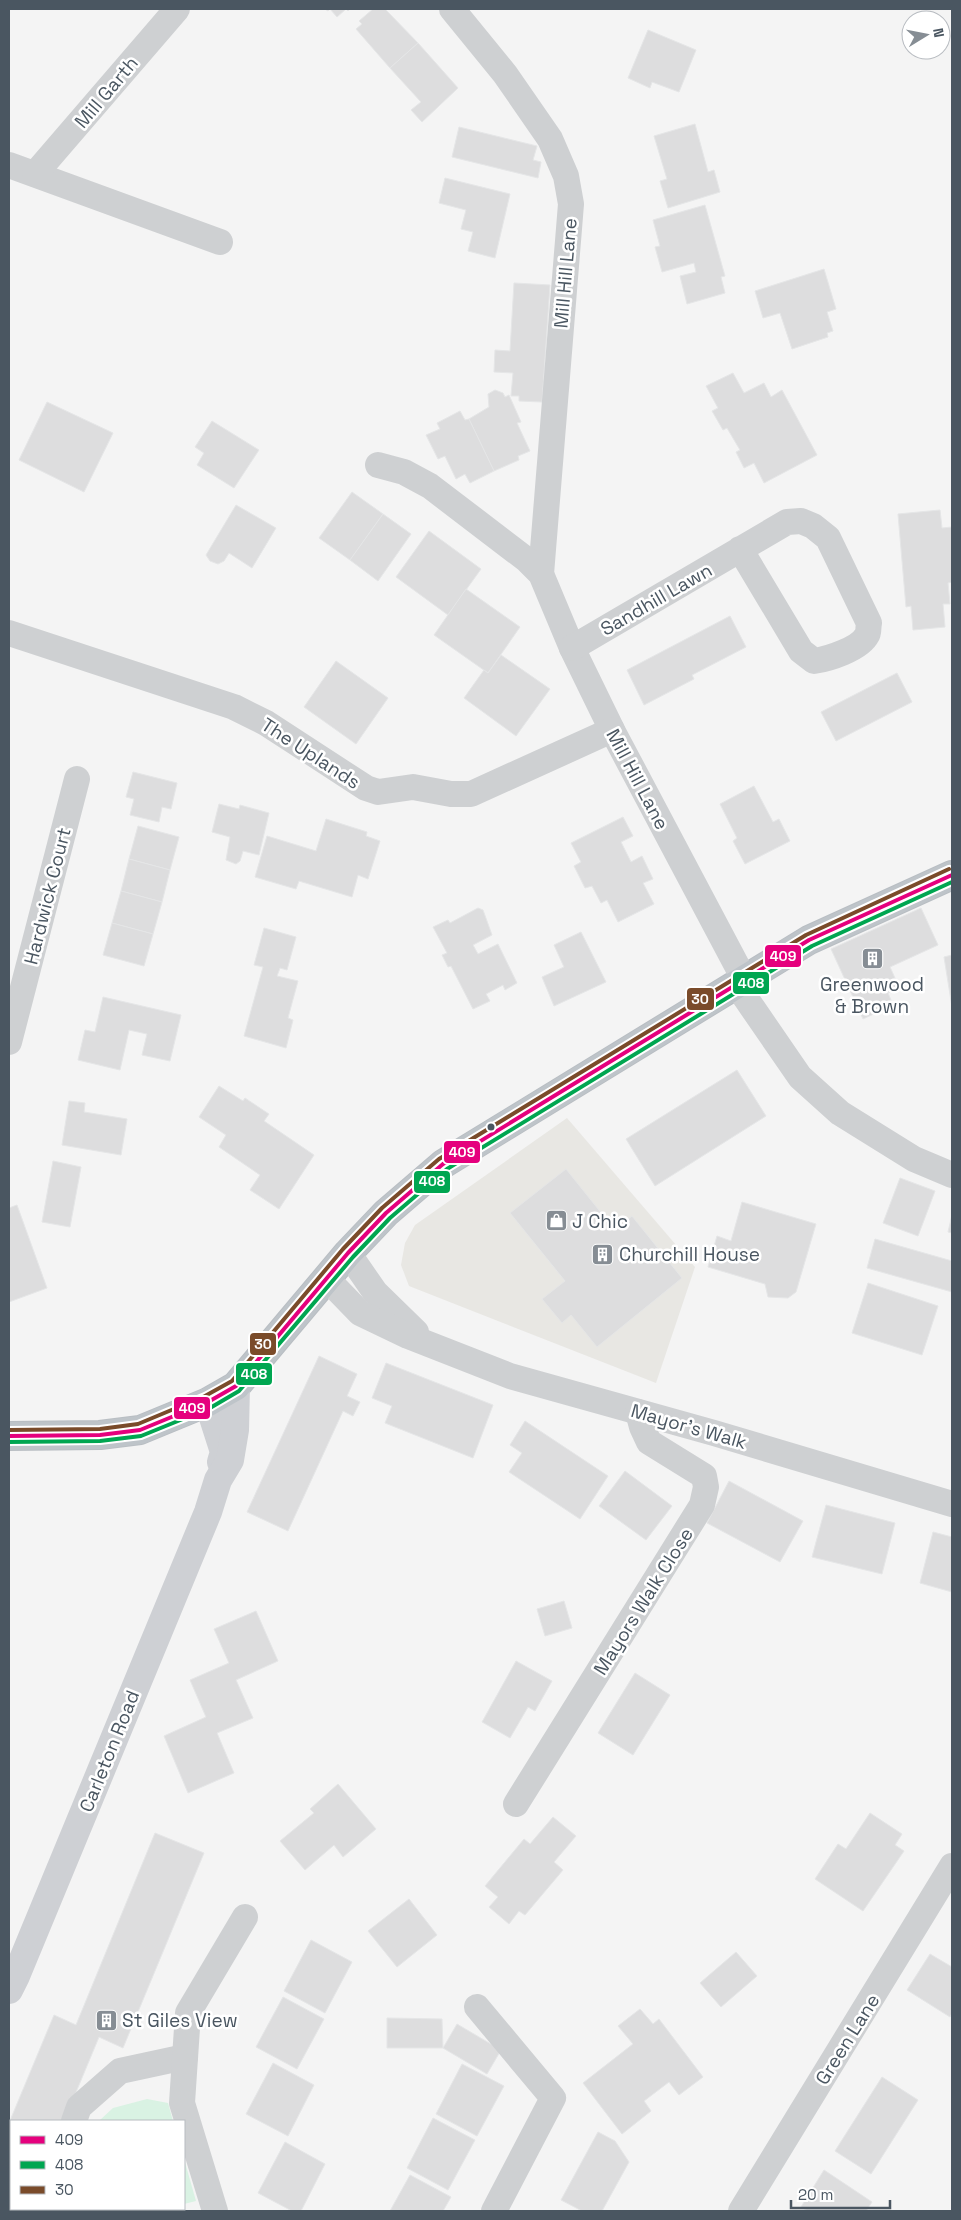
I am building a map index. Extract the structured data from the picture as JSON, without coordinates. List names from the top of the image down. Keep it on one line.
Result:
{"streets":{"street":["Mill Garth","Mill Hill Lane","Sandhill Lawn","The Uplands","Hardwick Court","Mayor's Walk","Mayors Walk Close","Carleton Road","Green Lane"]},"crossings":[["Mill Hill Lane","Sandhill Lawn"],["Mill Hill Lane","The Uplands"],["Mayor's Walk","Mayors Walk Close"]],"places":{"building":["Greenwood & Brown","Churchill House","St Giles View"],"shop":["J Chic"]},"lines":["transit line 30","transit line 409","transit line 408"],"legend":["409","408","30"],"scale_bar":"20 m","north":"right"}
